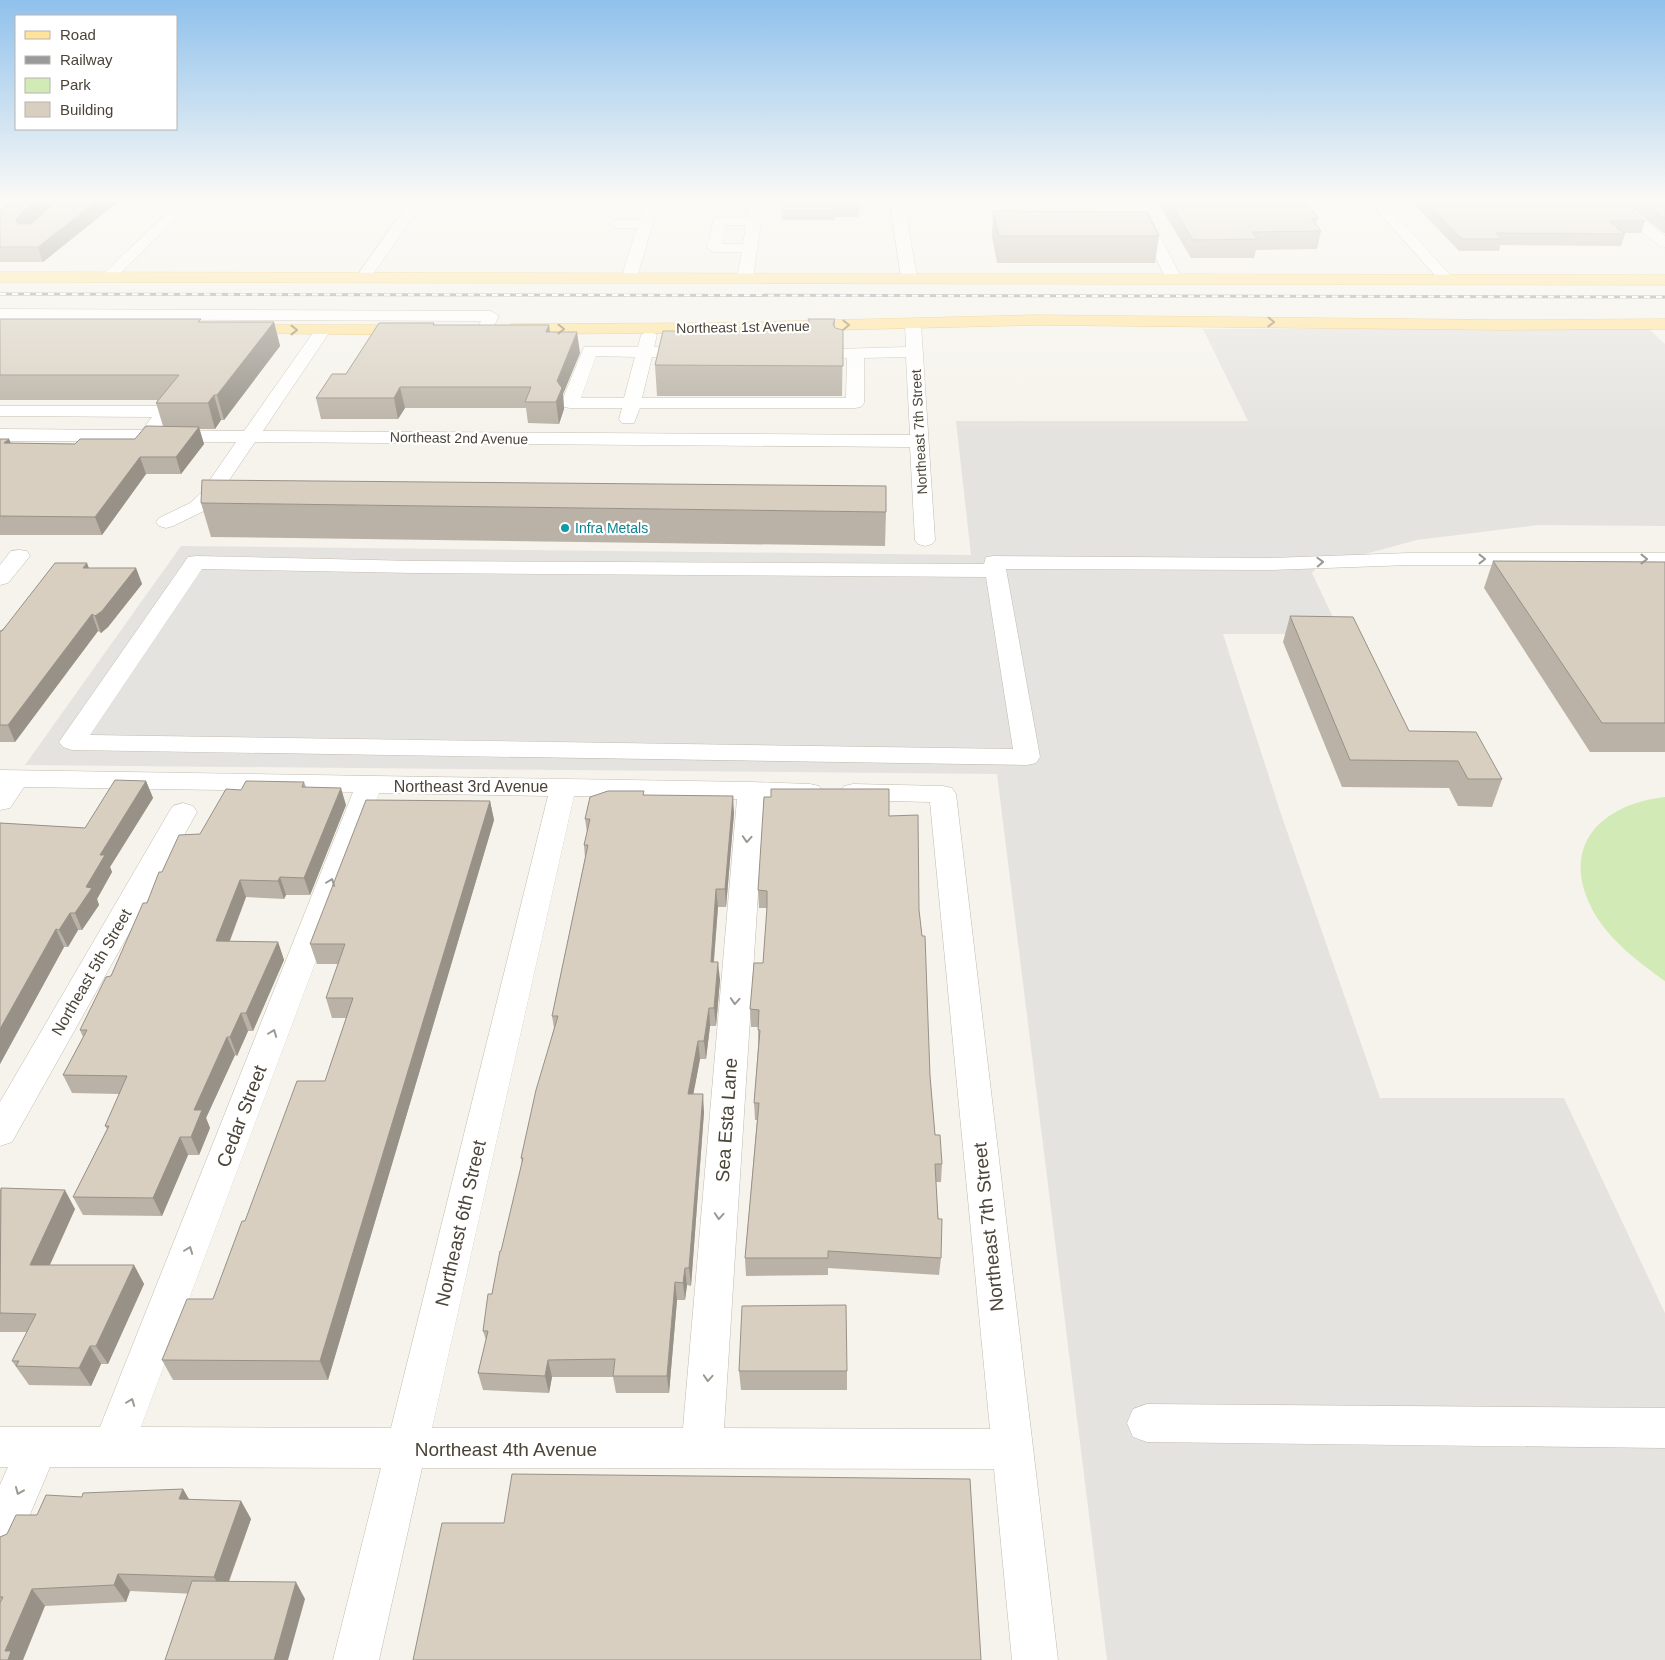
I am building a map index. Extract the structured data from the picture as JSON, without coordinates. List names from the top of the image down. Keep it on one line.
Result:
{"streets":{"main road":["Northeast 1st Avenue"],"street":["Northeast 7th Street","Northeast 2nd Avenue","Northeast 3rd Avenue","Northeast 5th Street","Cedar Street","Sea Esta Lane","Northeast 6th Street","Northeast 4th Avenue"]},"crossings":[["Northeast 1st Avenue","Northeast 7th Street"],["Northeast 7th Street","Northeast 2nd Avenue"],["Northeast 7th Street","Northeast 3rd Avenue"],["Northeast 7th Street","Northeast 4th Avenue"],["Northeast 3rd Avenue","Cedar Street"],["Northeast 3rd Avenue","Sea Esta Lane"],["Northeast 3rd Avenue","Northeast 6th Street"],["Cedar Street","Northeast 4th Avenue"],["Sea Esta Lane","Northeast 4th Avenue"],["Northeast 6th Street","Northeast 4th Avenue"]],"one_way":["Cedar Street","Sea Esta Lane"],"places":["Infra Metals"],"legend":["Road","Railway","Park","Building"]}
